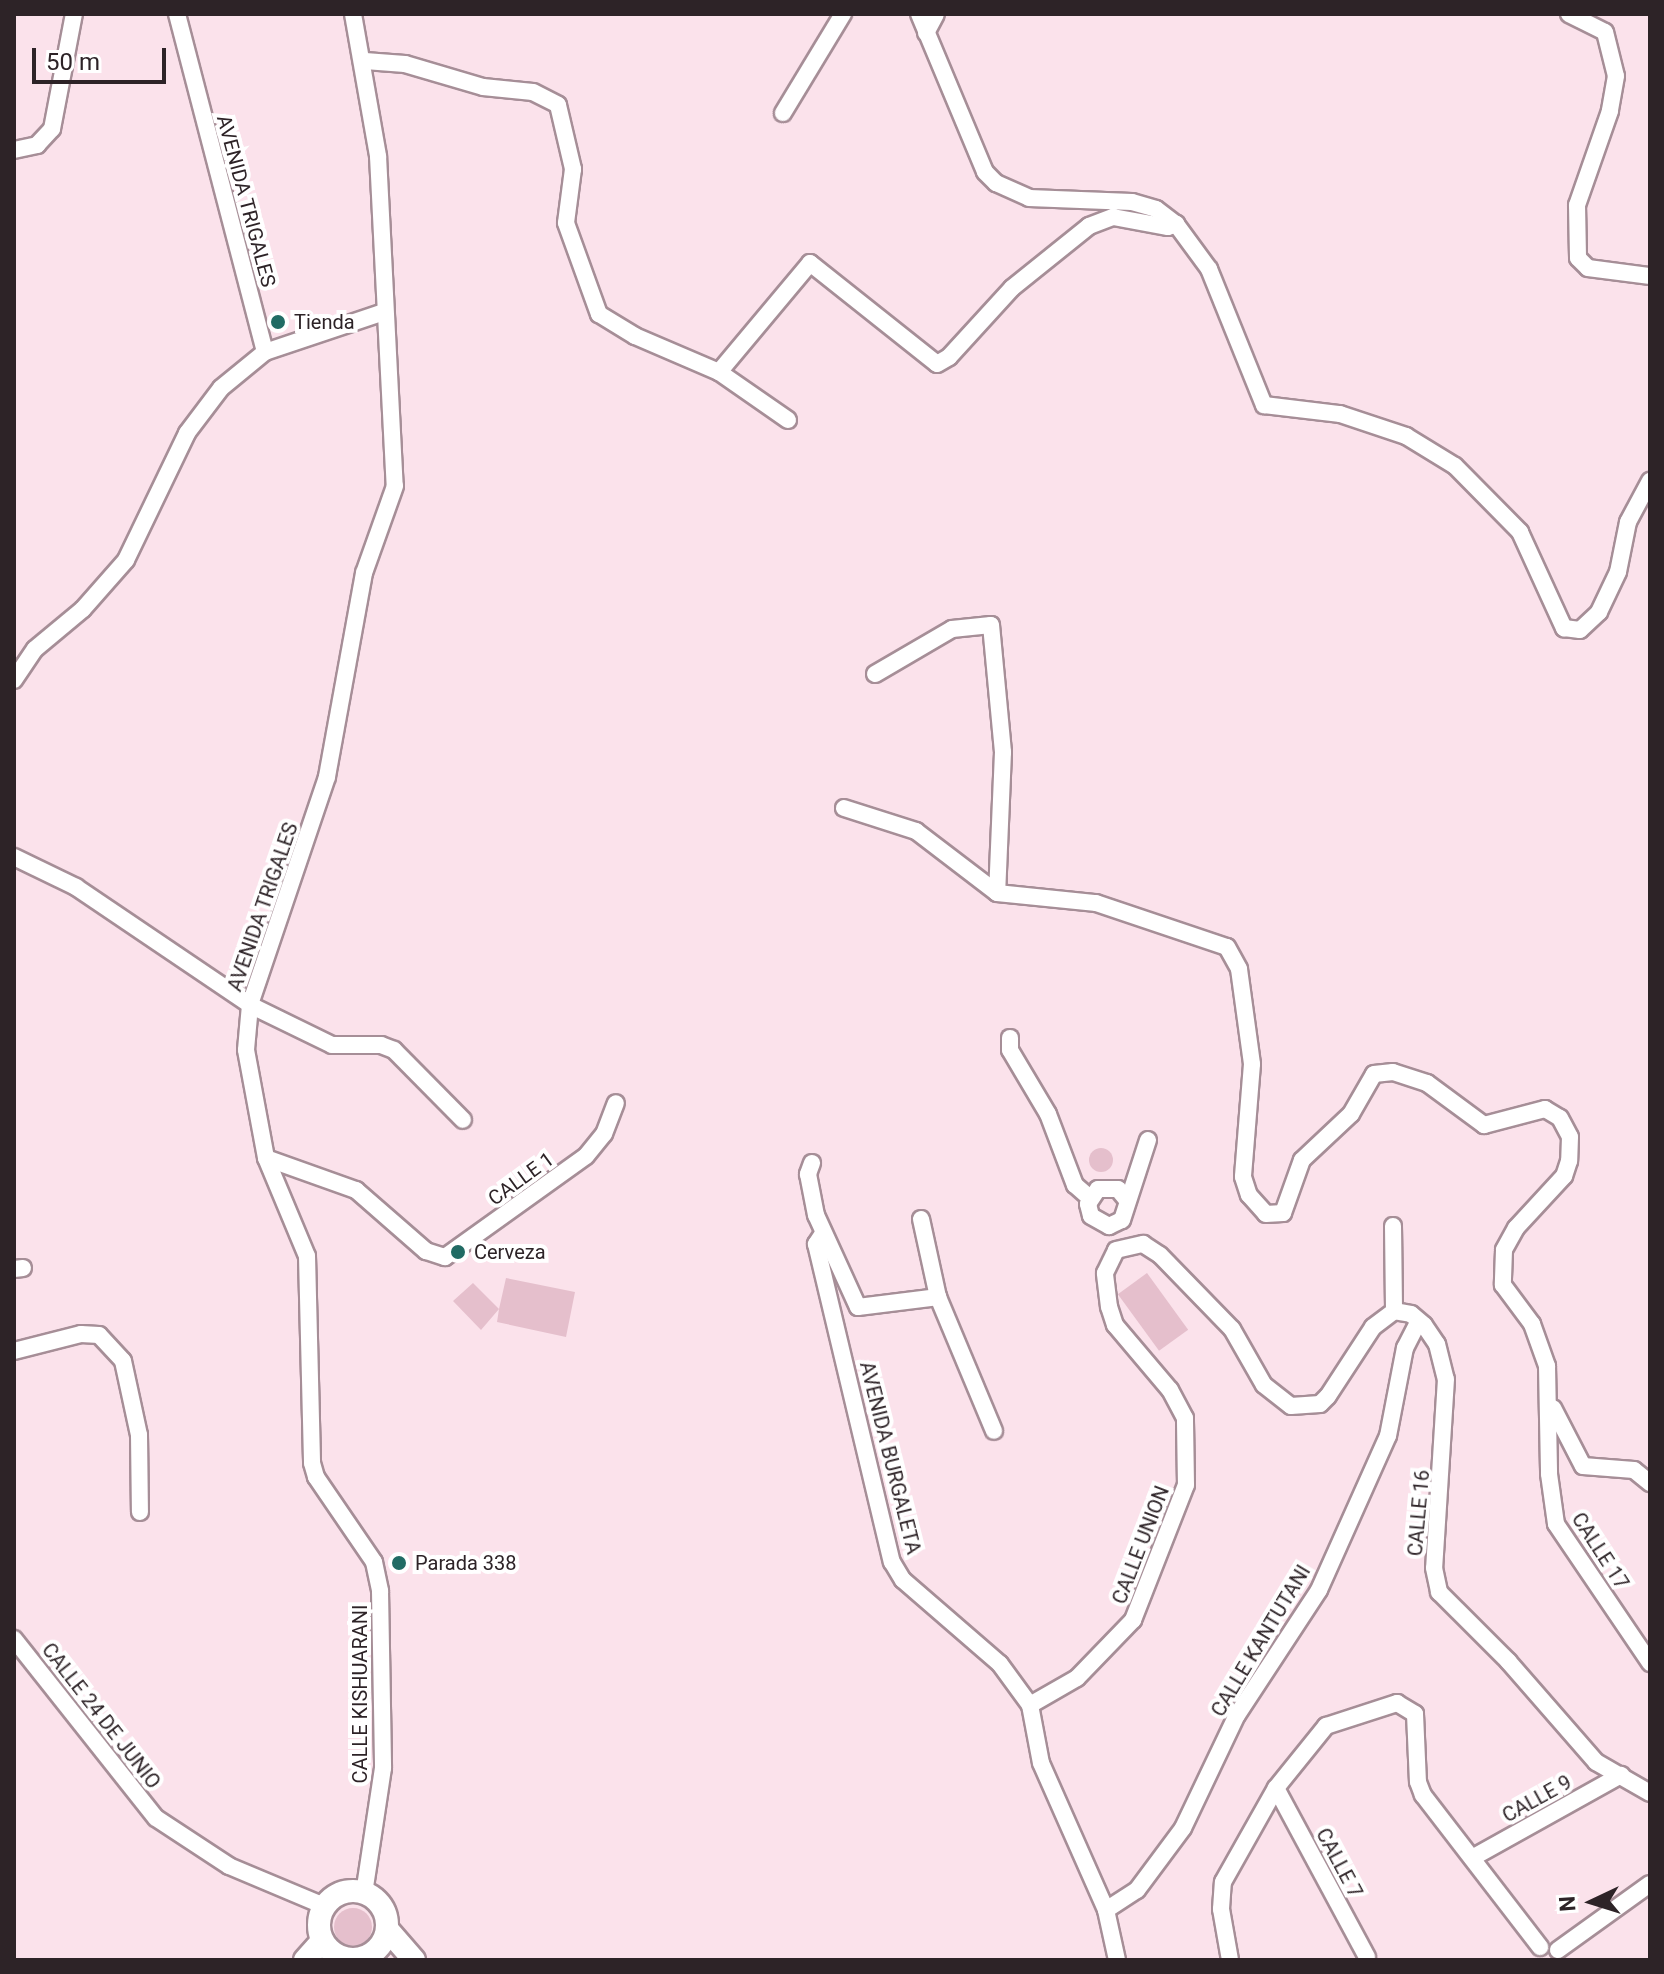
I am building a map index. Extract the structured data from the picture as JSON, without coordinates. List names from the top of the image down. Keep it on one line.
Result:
{"streets":{"street":["AVENIDA TRIGALES","CALLE 1","AVENIDA BURGALETA","CALLE 16","CALLE UNION","CALLE 17","CALLE KANTUTANI","CALLE KISHUARANI","CALLE 24 DE JUNIO","CALLE 9","CALLE 7"]},"crossings":[["AVENIDA TRIGALES","CALLE 1"],["AVENIDA TRIGALES","CALLE KISHUARANI"],["AVENIDA BURGALETA","CALLE UNION"],["AVENIDA BURGALETA","CALLE KANTUTANI"],["CALLE 16","CALLE KANTUTANI"],["CALLE 16","CALLE 9"],["CALLE KISHUARANI","CALLE 24 DE JUNIO"]],"places":["Tienda","Cerveza","Parada 338"],"scale_bar":"50 m","north":"left"}
